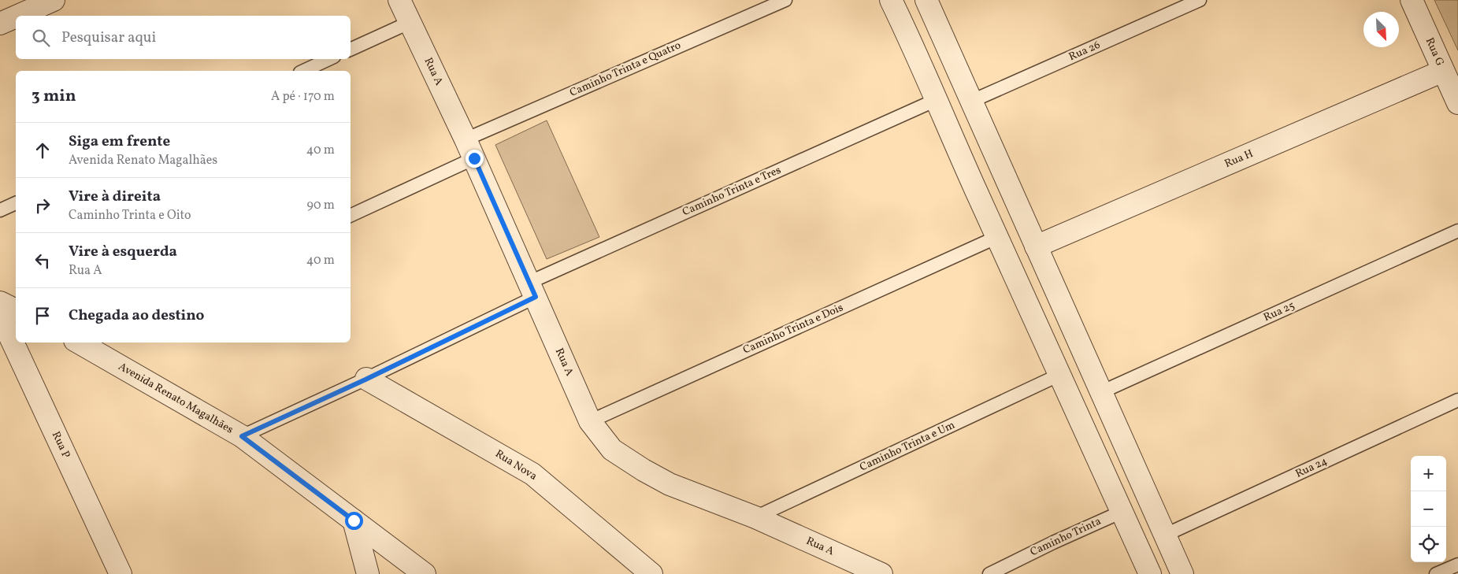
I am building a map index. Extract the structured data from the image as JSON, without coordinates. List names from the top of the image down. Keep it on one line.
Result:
{"streets":{"street":["Rua G","Rua A","Rua H","Avenida Renato Magalhães","Rua P","Rua Nova"],"lane":["Rua 26","Caminho Trinta e Quatro","Caminho Trinta e Tres","Rua 25","Caminho Trinta e Dois","Caminho Trinta e Um","Rua 24","Caminho Trinta"]},"crossings":[["Rua G","Rua H"],["Caminho Trinta e Quatro","Rua A"],["Rua A","Caminho Trinta e Tres"],["Rua A","Caminho Trinta e Dois"],["Rua A","Caminho Trinta e Um"],["Caminho Trinta e Tres","Avenida Renato Magalhães"],["Caminho Trinta e Tres","Rua Nova"]],"north":"bottom right","page":{"search":"Pesquisar aqui","heading":["3 min","A pé · 170 m"],"list":[["Siga em frente","Avenida Renato Magalhães","40 m"],["Vire à direita","Caminho Trinta e Oito","90 m"],["Vire à esquerda","Rua A","40 m"],"Chegada ao destino"],"map_buttons":["+","−"]}}
